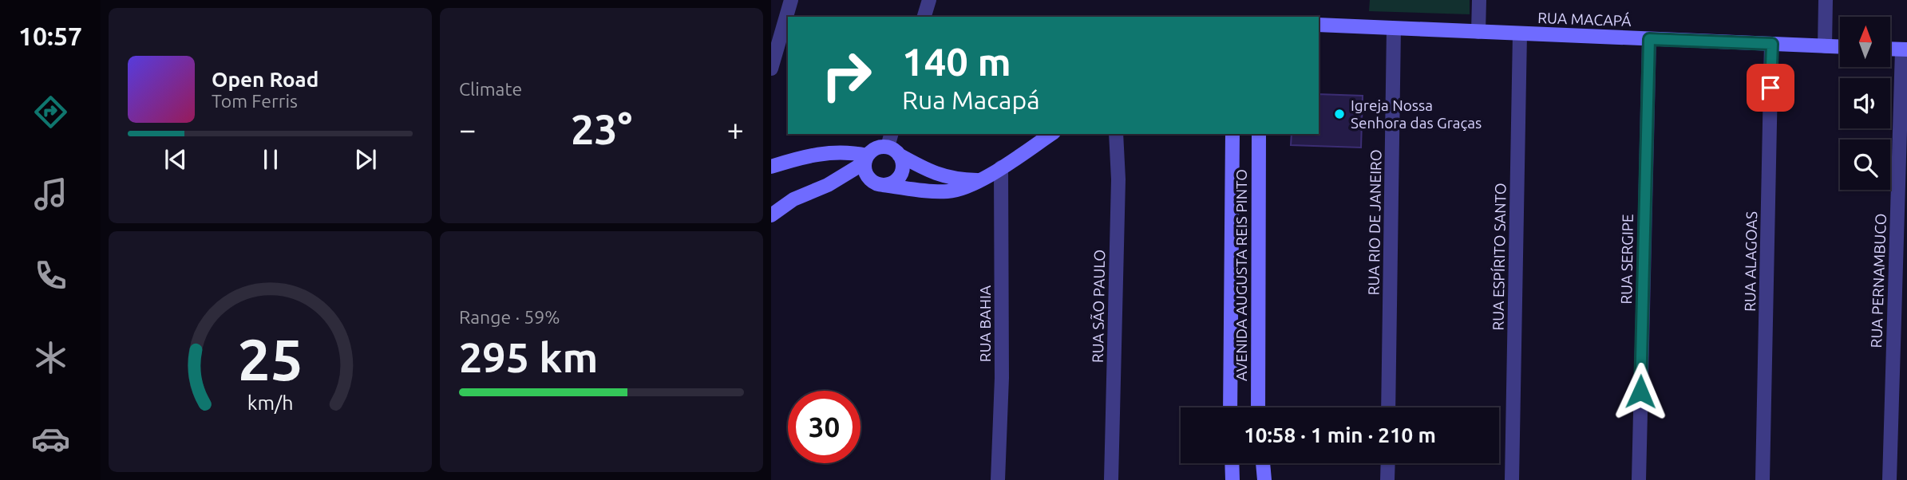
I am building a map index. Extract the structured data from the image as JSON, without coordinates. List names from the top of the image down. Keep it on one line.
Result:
{"streets":{"main road":["RUA MACAPÁ","AVENIDA AUGUSTA REIS PINTO"],"street":["RUA RIO DE JANEIRO","RUA ESPÍRITO SANTO","RUA SERGIPE","RUA ALAGOAS","RUA PERNAMBUCO","RUA SÃO PAULO","RUA BAHIA"]},"crossings":[["RUA MACAPÁ","RUA RIO DE JANEIRO"],["RUA MACAPÁ","RUA ESPÍRITO SANTO"],["RUA MACAPÁ","RUA SERGIPE"],["RUA MACAPÁ","RUA ALAGOAS"]],"places":["Igreja Nossa Senhora das Graças"],"north":"top","page":{"tabs":"10:57","tile":["Climate",["Range · 59%","295 km"]],"turn":["140 m","Rua Macapá"],"song":["Open Road","Tom Ferris"],"heat":["−","23°","+"],"limit":"30","trip":"10:58 · 1 min · 210 m","gauge":["25","km/h"]}}
